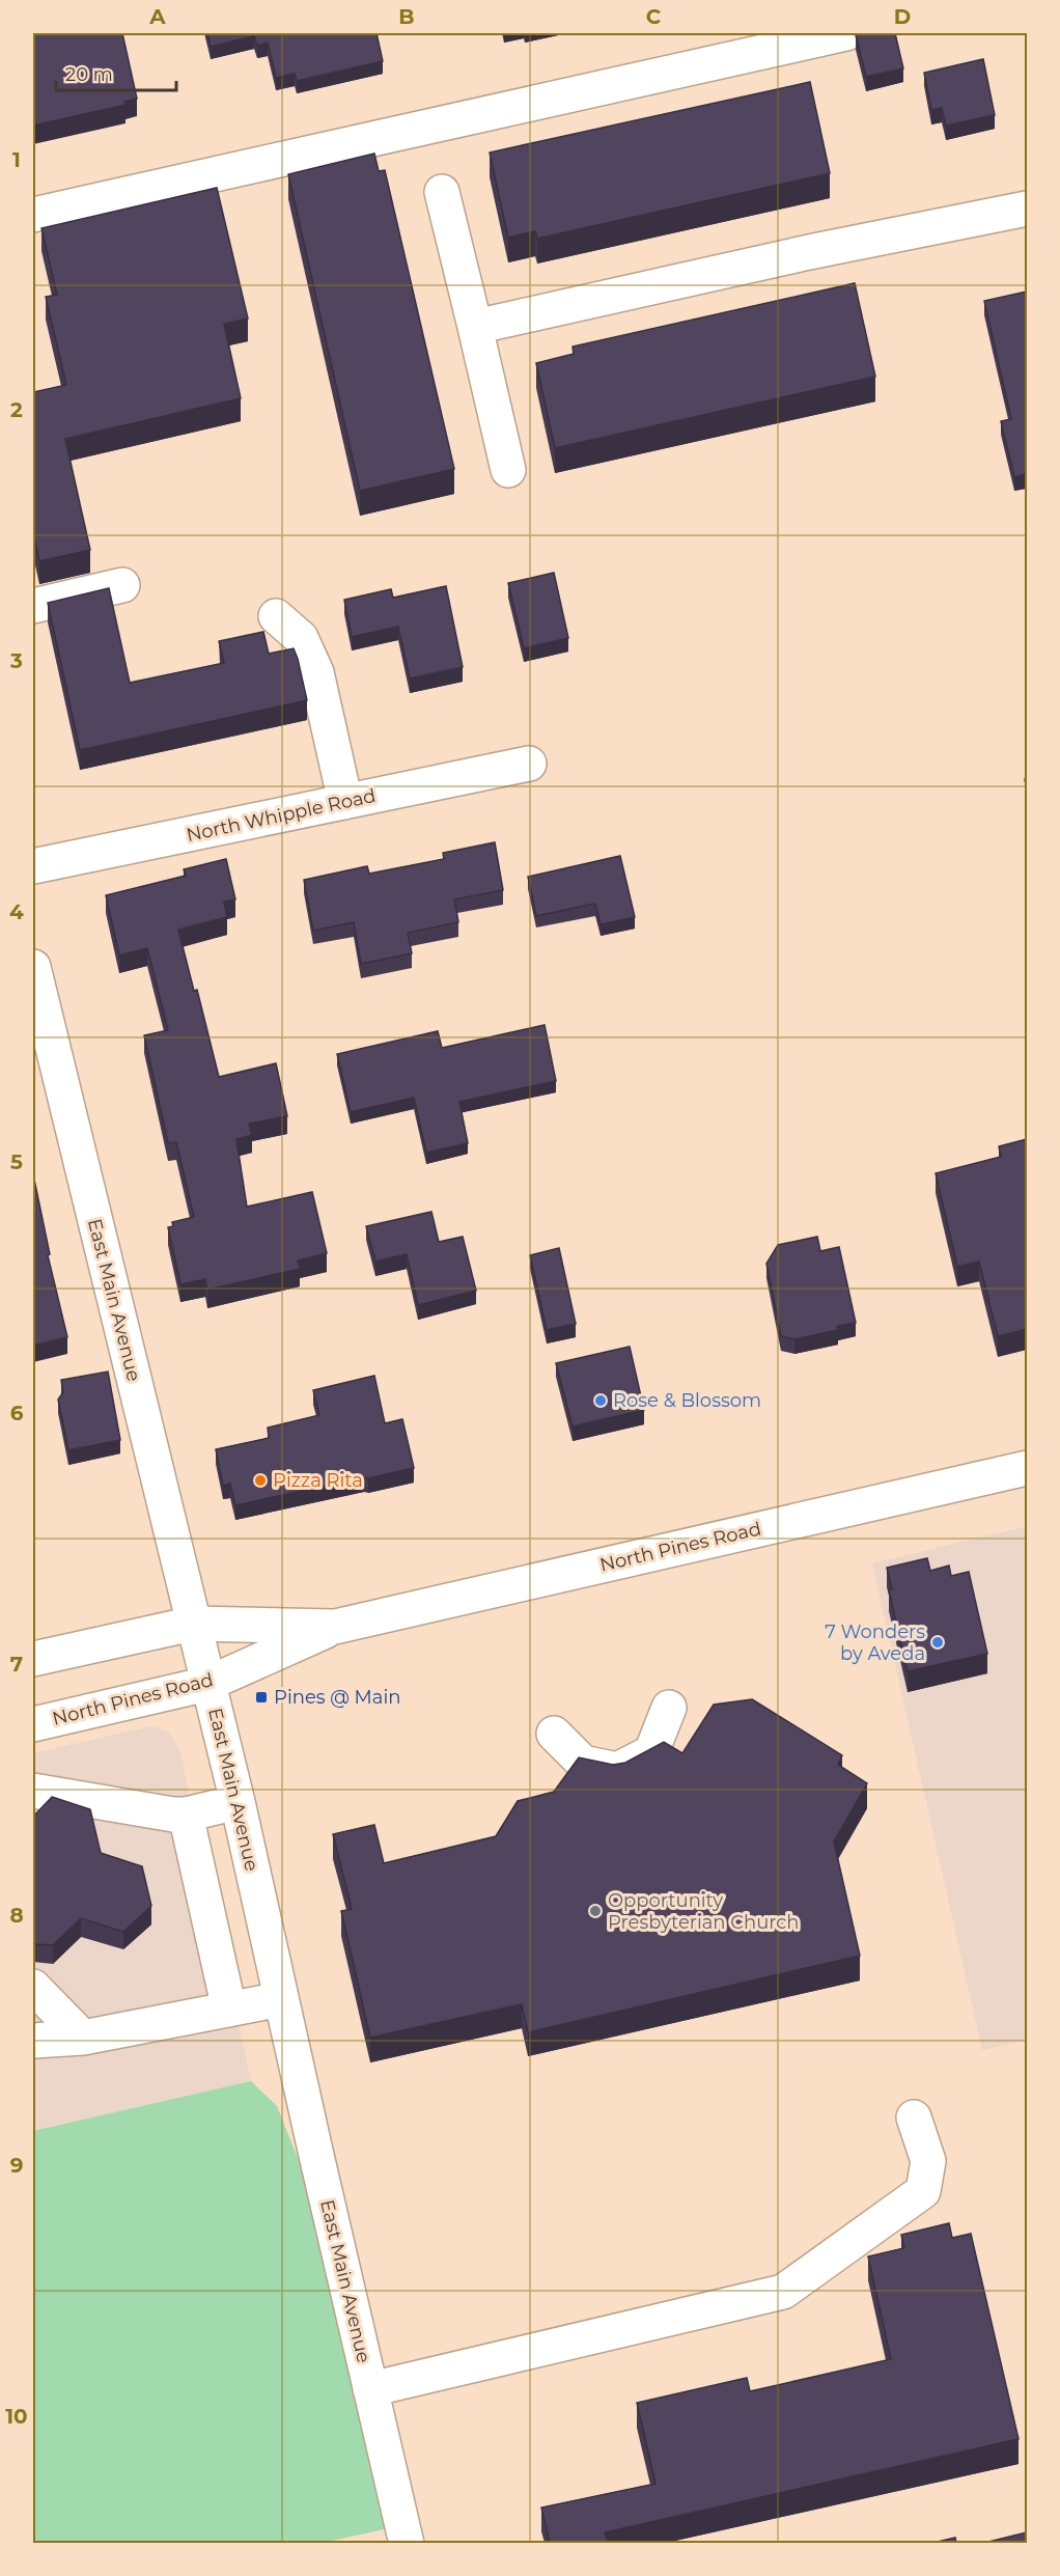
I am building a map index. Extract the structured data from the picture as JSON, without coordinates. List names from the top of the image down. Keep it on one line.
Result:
{"streets":{"street":["North Whipple Road","East Main Avenue","North Pines Road"]},"crossings":[["East Main Avenue","North Pines Road"]],"places":{"other":["Rose & Blossom","Pizza Rita","7 Wonders by Aveda","Opportunity Presbyterian Church"],"transit":["Pines @ Main"]},"scale_bar":"20 m","grid":{"columns":["A","B","C","D"],"rows":["1","2","3","4","5","6","7","8","9","10"]}}
